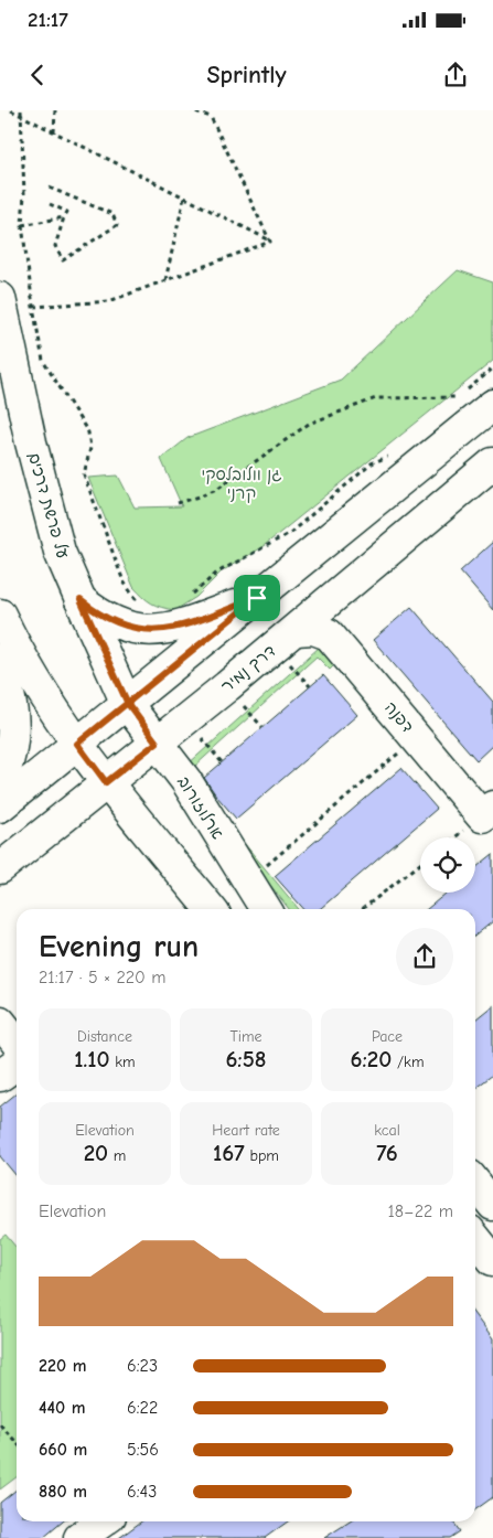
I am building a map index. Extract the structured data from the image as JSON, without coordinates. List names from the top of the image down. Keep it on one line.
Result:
{"streets":{"main road":["על פרשת דרכים","דרך נמיר","דפנה","ארלוזורוב"]},"crossings":[["על פרשת דרכים","ארלוזורוב"],["דרך נמיר","דפנה"],["דרך נמיר","ארלוזורוב"]],"parks":["גן וולובלסקי קרני"],"page":{"status":"21:17","header":"Sprintly","heading":["Evening run","21:17 · 5 × 220 m"],"stats":[["Distance","1.10 km"],["Time","6:58"],["Pace","6:20 /km"],["Elevation","20 m"],["Heart rate","167 bpm"],["kcal","76"]],"chart":["Elevation","18–22 m"],"list":[{"name":"220 m","note":"6:23"},{"name":"440 m","note":"6:22"},{"name":"660 m","note":"5:56"},{"name":"880 m","note":"6:43"}]}}
